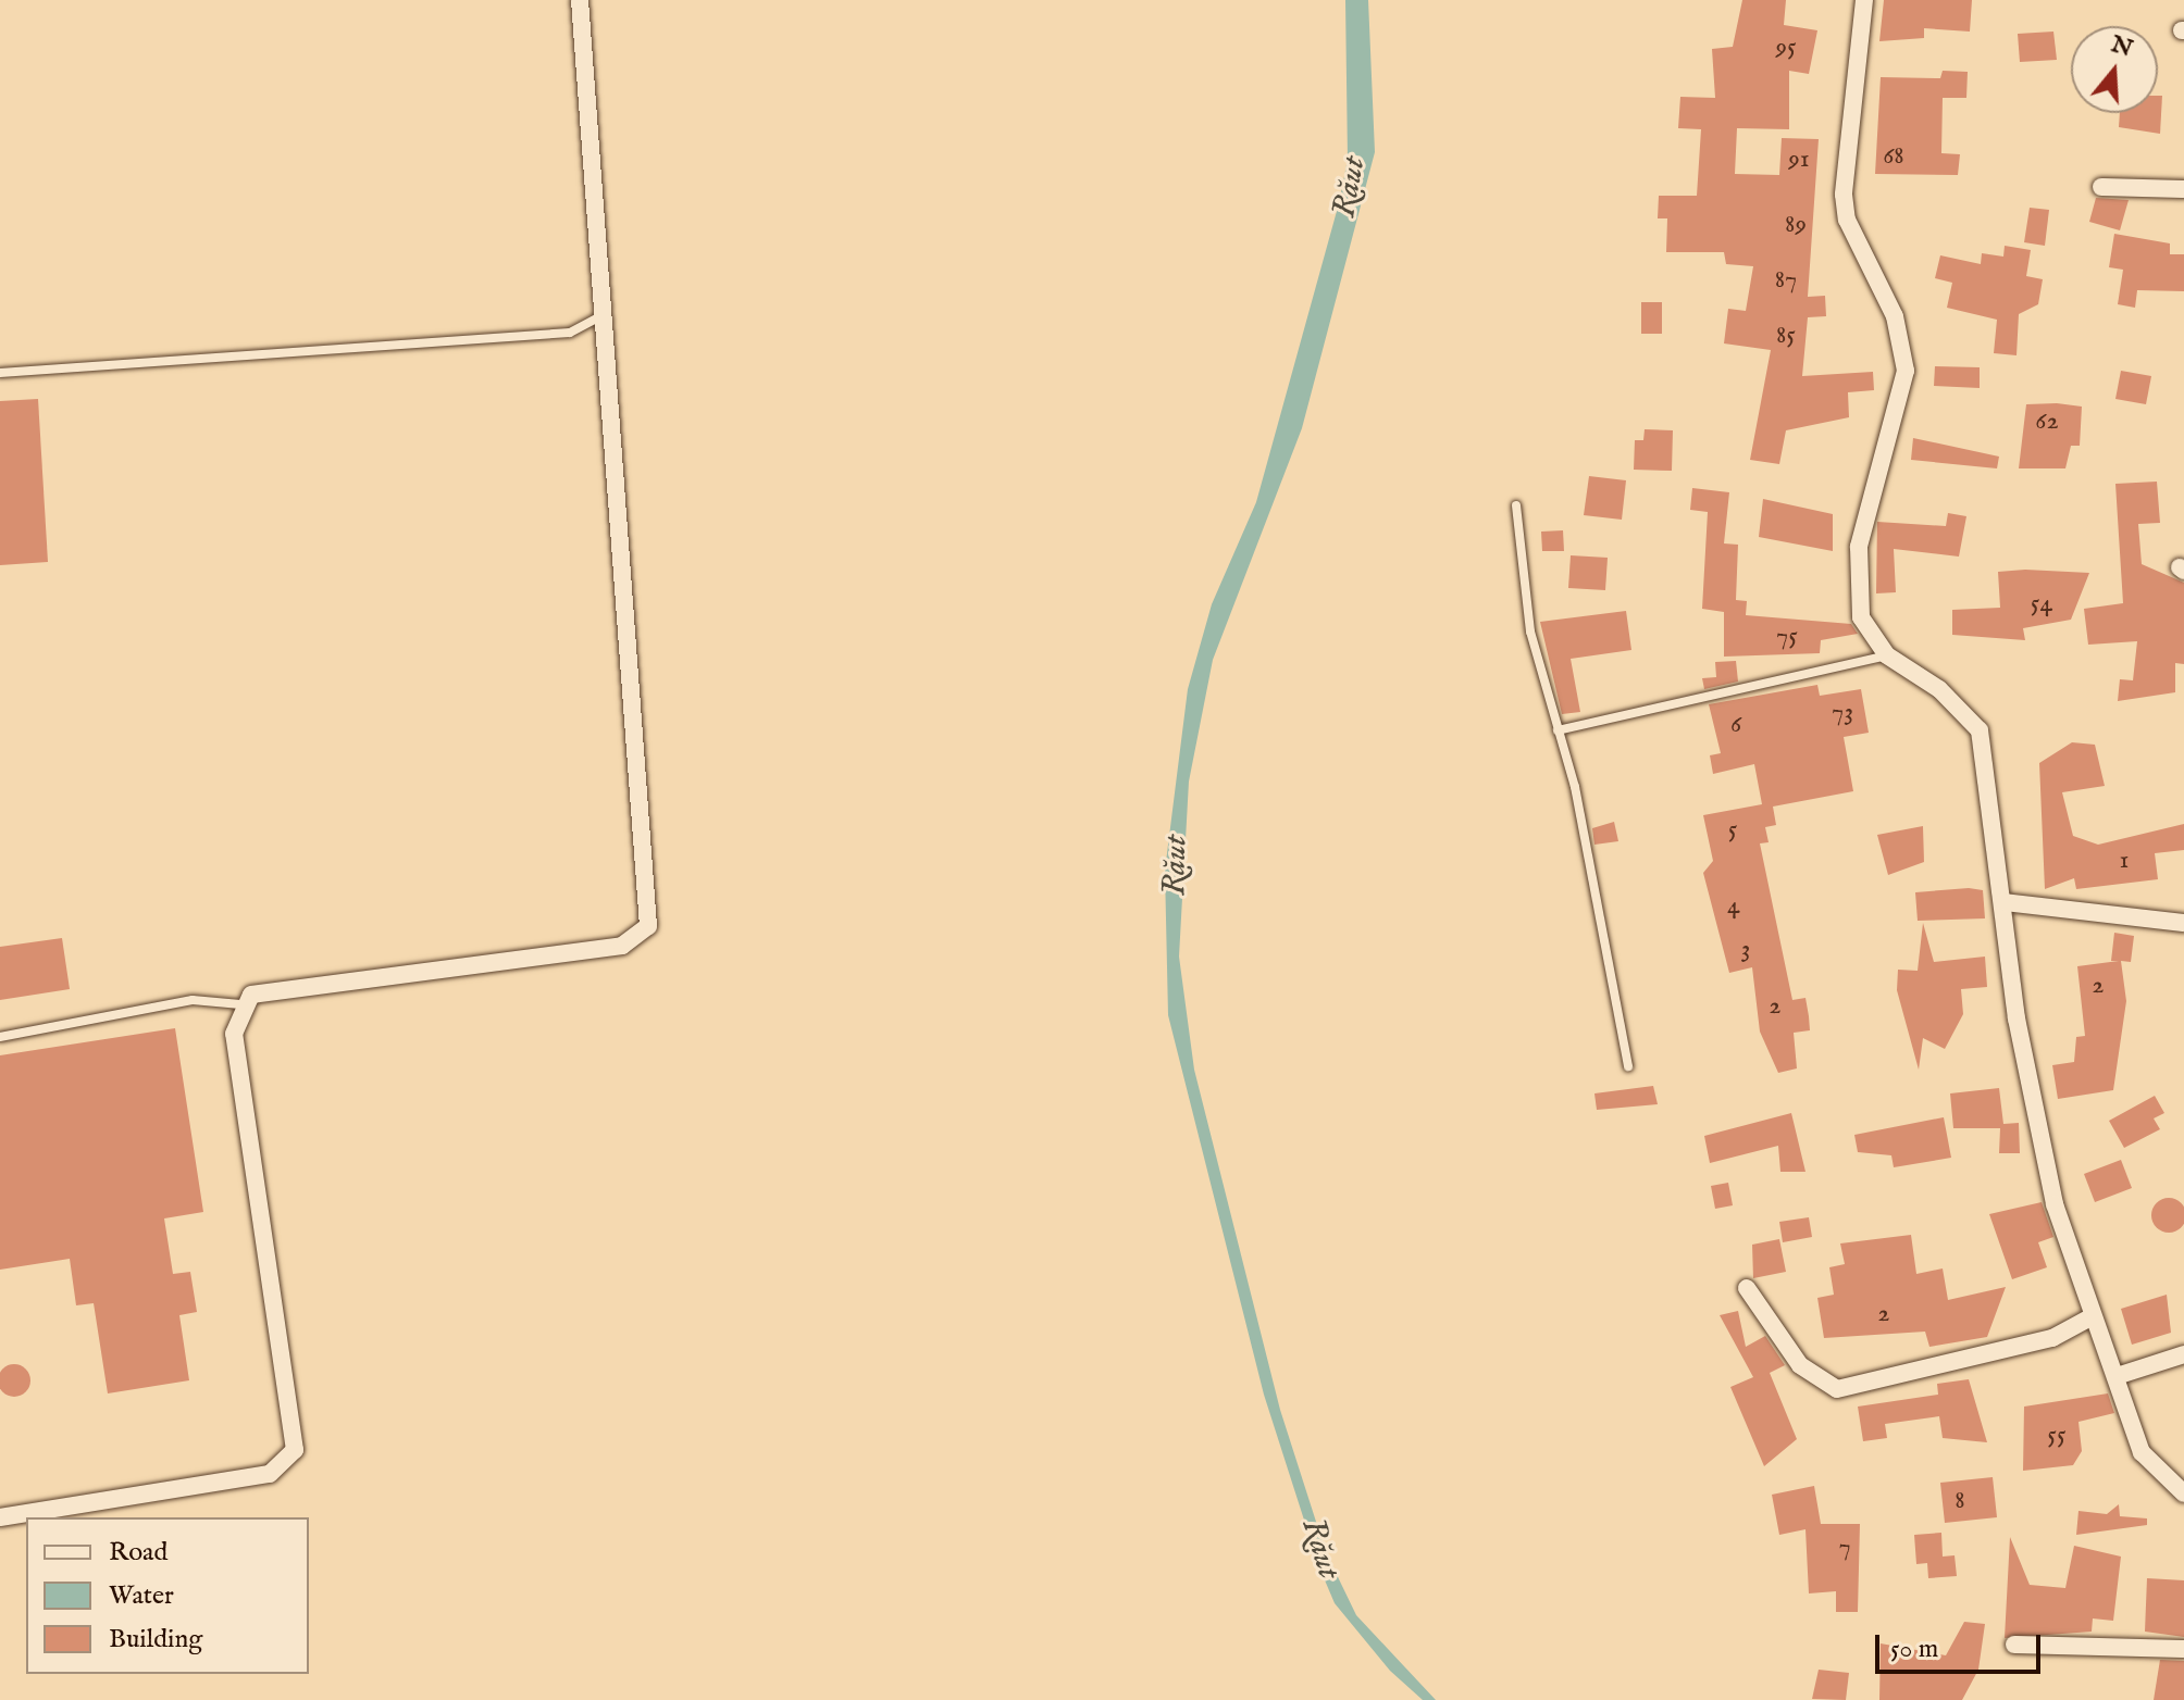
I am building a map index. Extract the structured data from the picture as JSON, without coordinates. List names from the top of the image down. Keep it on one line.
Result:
{"water":["Răut"],"house_numbers":["95","68","91","89","87","85","62","54","75","73","6","5","1","4","3","2","2","2","55","8","7"],"legend":["Road","Water","Building"],"scale_bar":"50 m","north":"top"}
